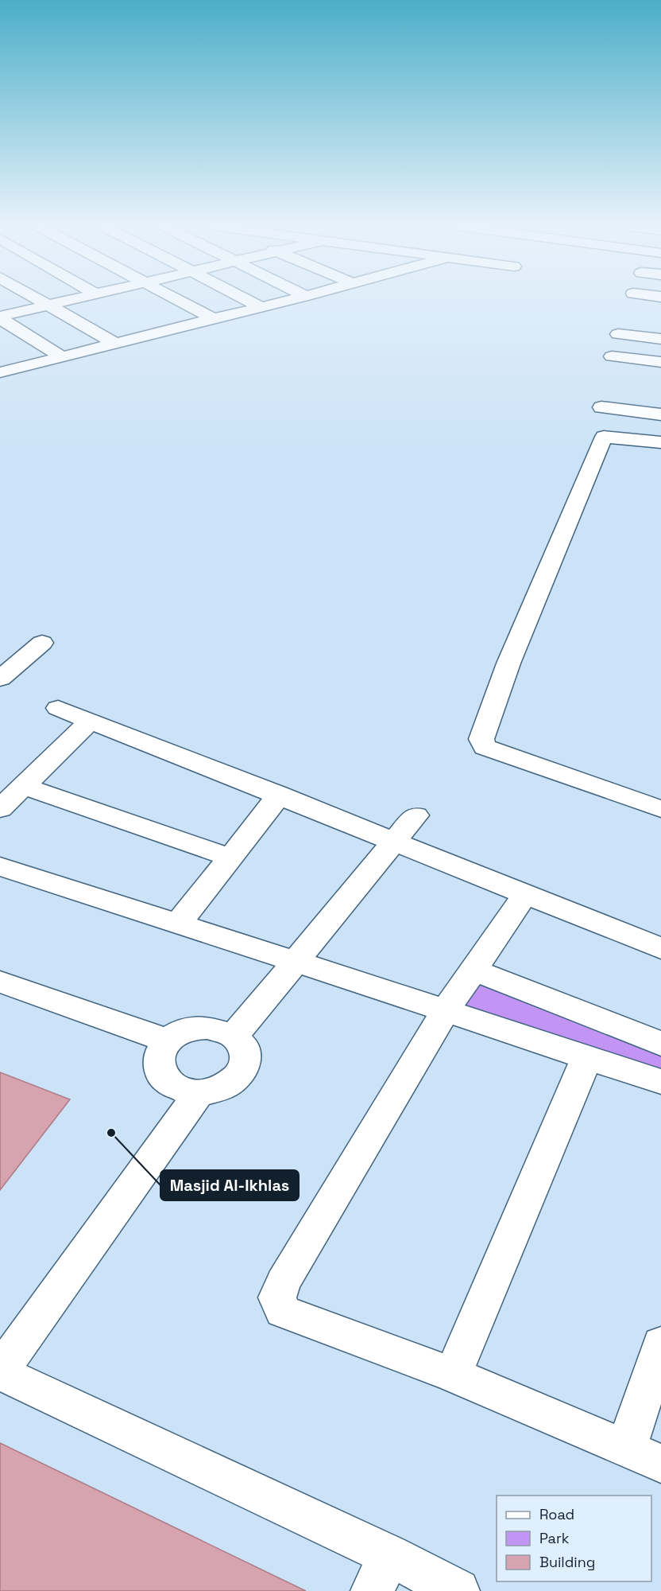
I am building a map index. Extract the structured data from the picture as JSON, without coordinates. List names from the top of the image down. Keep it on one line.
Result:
{"places":["Masjid Al-Ikhlas"],"legend":["Road","Park","Building"]}
